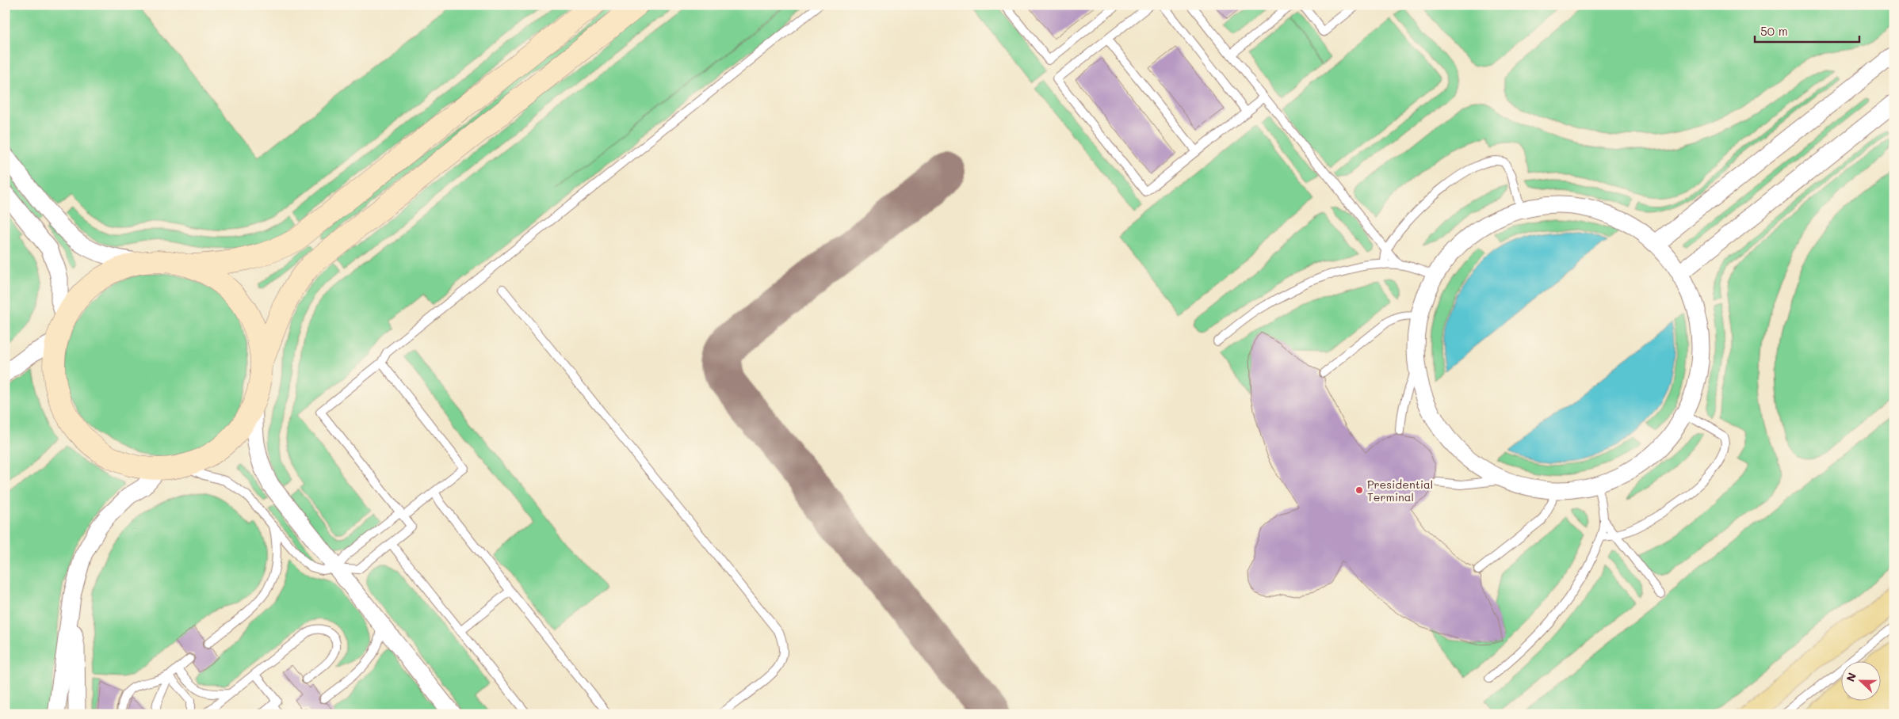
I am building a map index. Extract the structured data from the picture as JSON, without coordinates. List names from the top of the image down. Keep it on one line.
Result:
{"places":["Presidential Terminal"],"scale_bar":"50 m","north":"left"}
